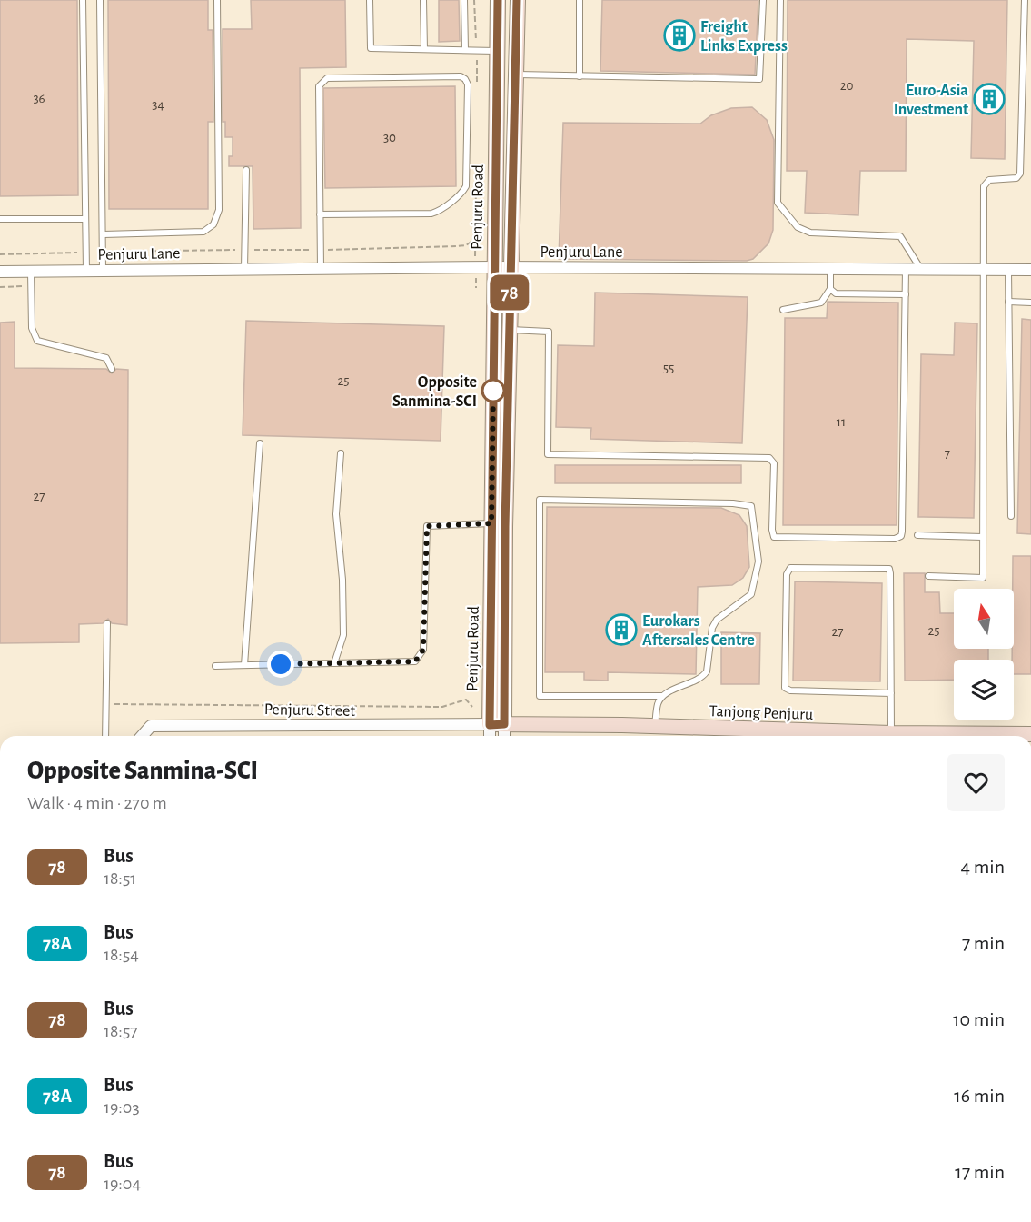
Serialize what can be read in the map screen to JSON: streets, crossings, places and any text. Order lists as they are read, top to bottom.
{
  "streets": {
    "main road": ["Penjuru Road", "Tanjong Penjuru"],
    "street": ["Penjuru Lane", "Penjuru Street"]
  },
  "crossings": [
    ["Penjuru Road", "Penjuru Lane"],
    ["Penjuru Road", "Penjuru Street"],
    ["Penjuru Road", "Tanjong Penjuru"],
    ["Penjuru Street", "Tanjong Penjuru"]
  ],
  "places": {
    "building": ["Freight Links Express", "Euro-Asia Investment", "Eurokars Aftersales Centre"],
    "other": ["Opposite Sanmina-SCI"]
  },
  "lines": ["bus line 78"],
  "house_numbers": [
    "20",
    "36",
    "34",
    "30",
    "55",
    "25",
    "11",
    "7",
    "27",
    "25",
    "27"
  ],
  "north": "top",
  "page": {
    "on_map": "78",
    "heading": ["Opposite Sanmina-SCI", "Walk · 4 min · 270 m"],
    "list": [
      {
        "mark": "78",
        "name": "Bus",
        "note": "18:51",
        "value": "4 min"
      },
      {
        "mark": "78A",
        "name": "Bus",
        "note": "18:54",
        "value": "7 min"
      },
      {
        "mark": "78",
        "name": "Bus",
        "note": "18:57",
        "value": "10 min"
      },
      {
        "mark": "78A",
        "name": "Bus",
        "note": "19:03",
        "value": "16 min"
      },
      {
        "mark": "78",
        "name": "Bus",
        "note": "19:04",
        "value": "17 min"
      }
    ]
  }
}
